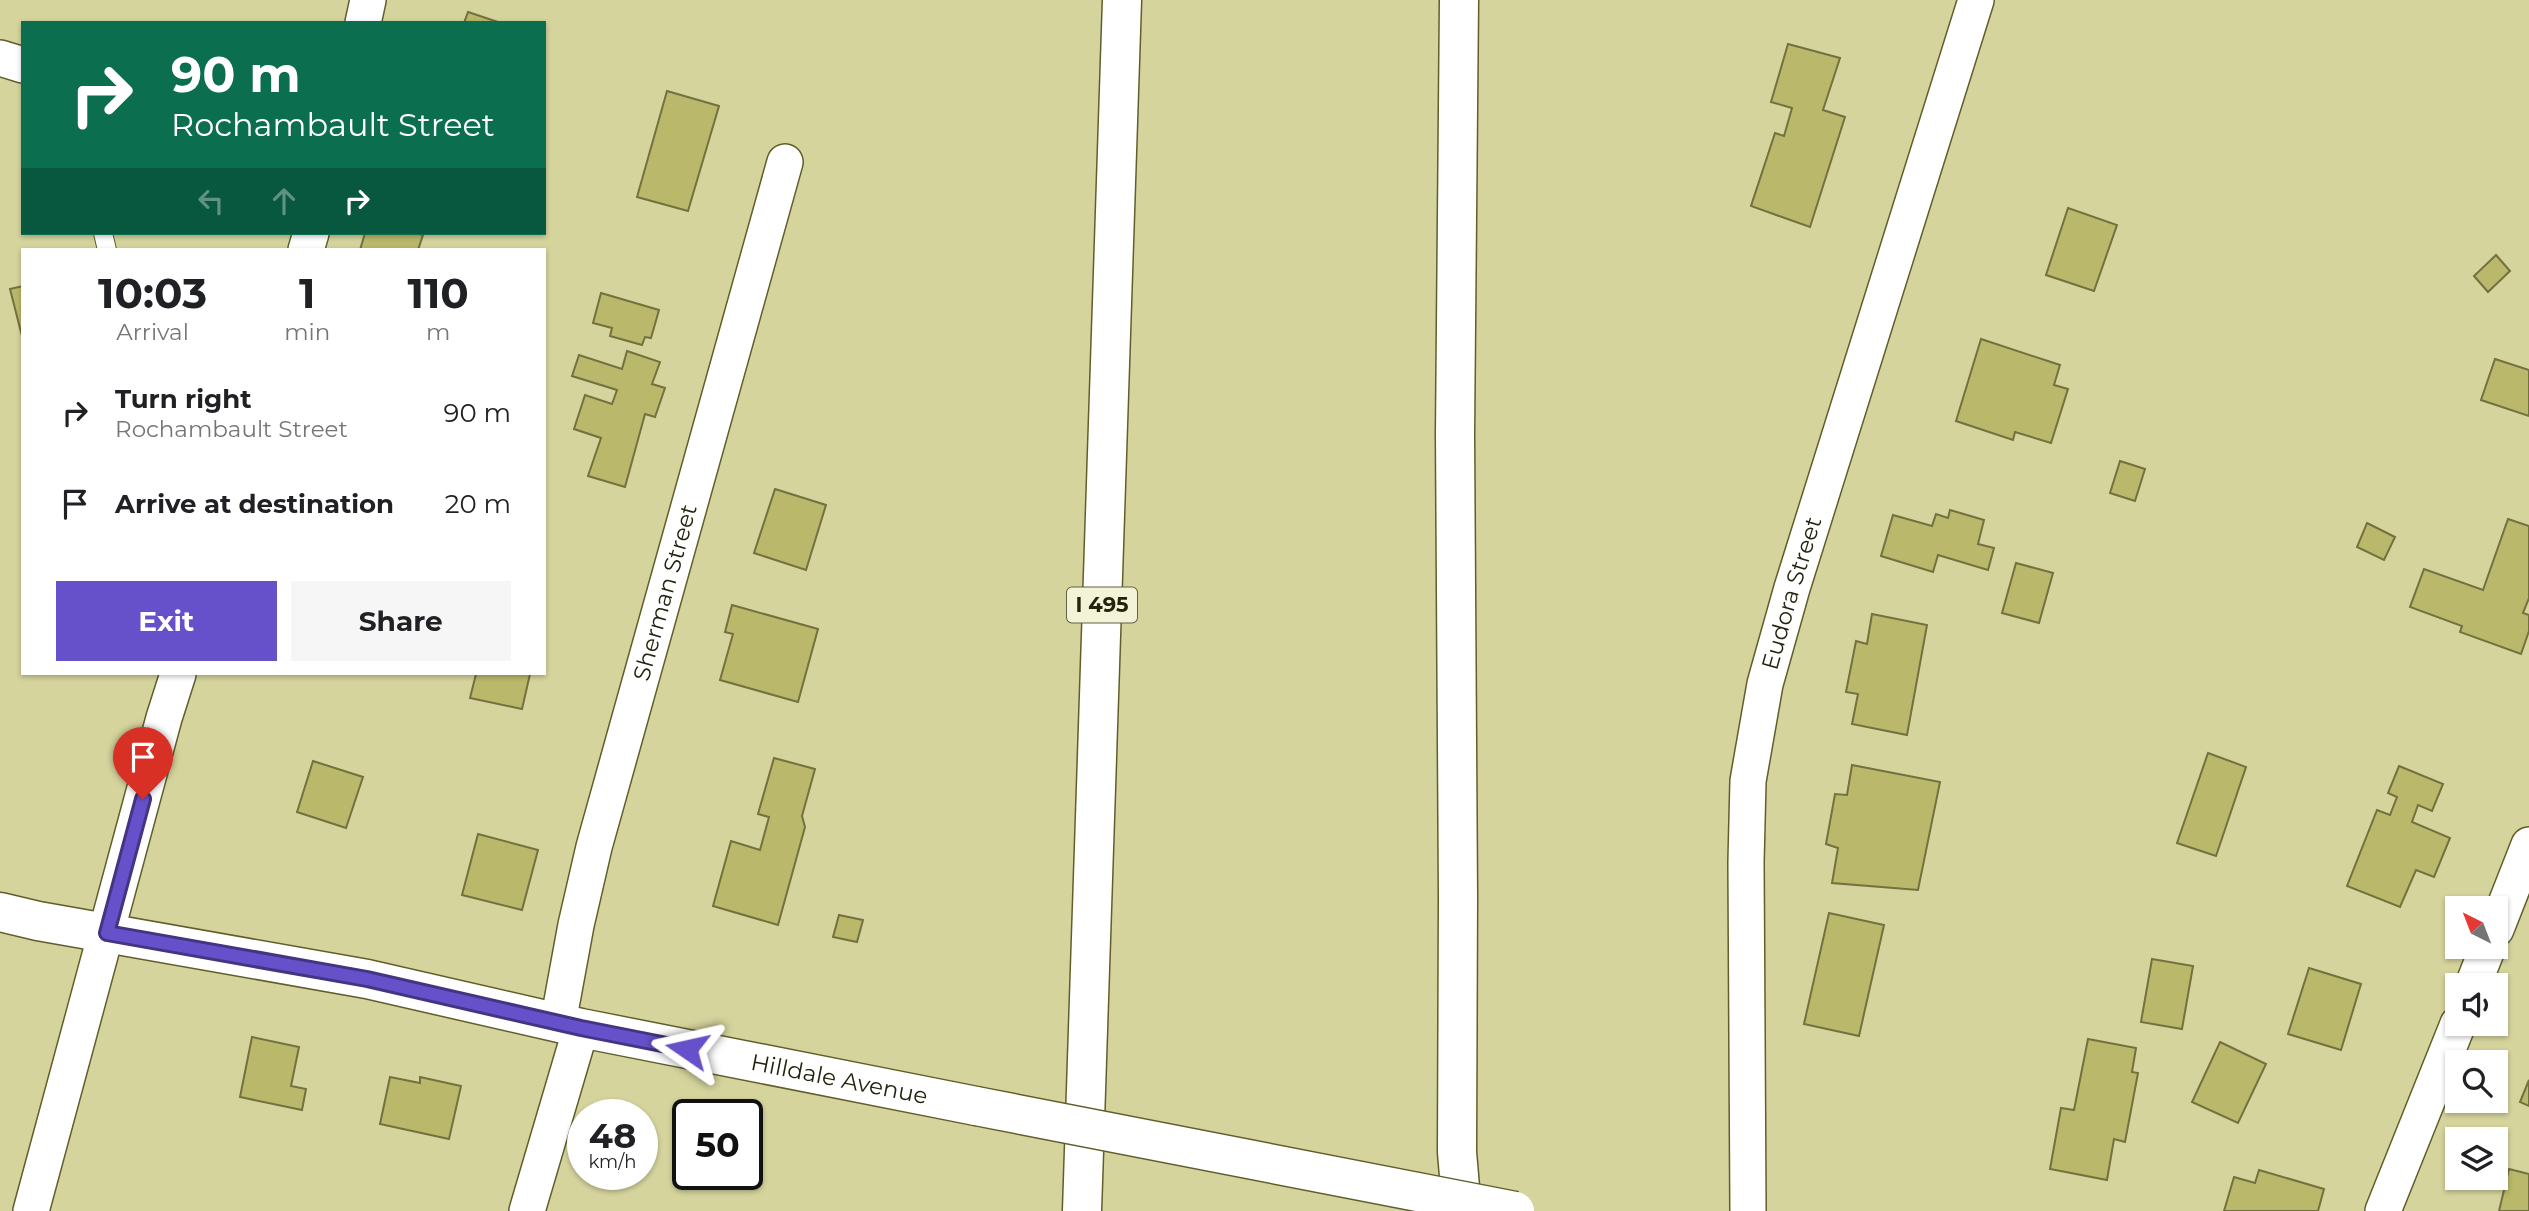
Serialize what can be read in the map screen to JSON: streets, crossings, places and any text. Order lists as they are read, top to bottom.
{
  "streets": {
    "main road": ["I 495", "Hilldale Avenue"],
    "street": ["Sherman Street", "Eudora Street"]
  },
  "crossings": [
    ["Sherman Street", "Hilldale Avenue"]
  ],
  "north": "top left",
  "page": {
    "turn": ["90 m", "Rochambault Street"],
    "eta": [
      "10:03",
      "Arrival",
      "1",
      "min",
      "110",
      "m"
    ],
    "list": [
      {
        "name": "Turn right",
        "note": "Rochambault Street",
        "value": "90 m"
      },
      {
        "name": "Arrive at destination",
        "value": "20 m"
      }
    ],
    "buttons": ["Exit", "Share"],
    "speed": "48 km/h",
    "limit": "50"
  }
}
